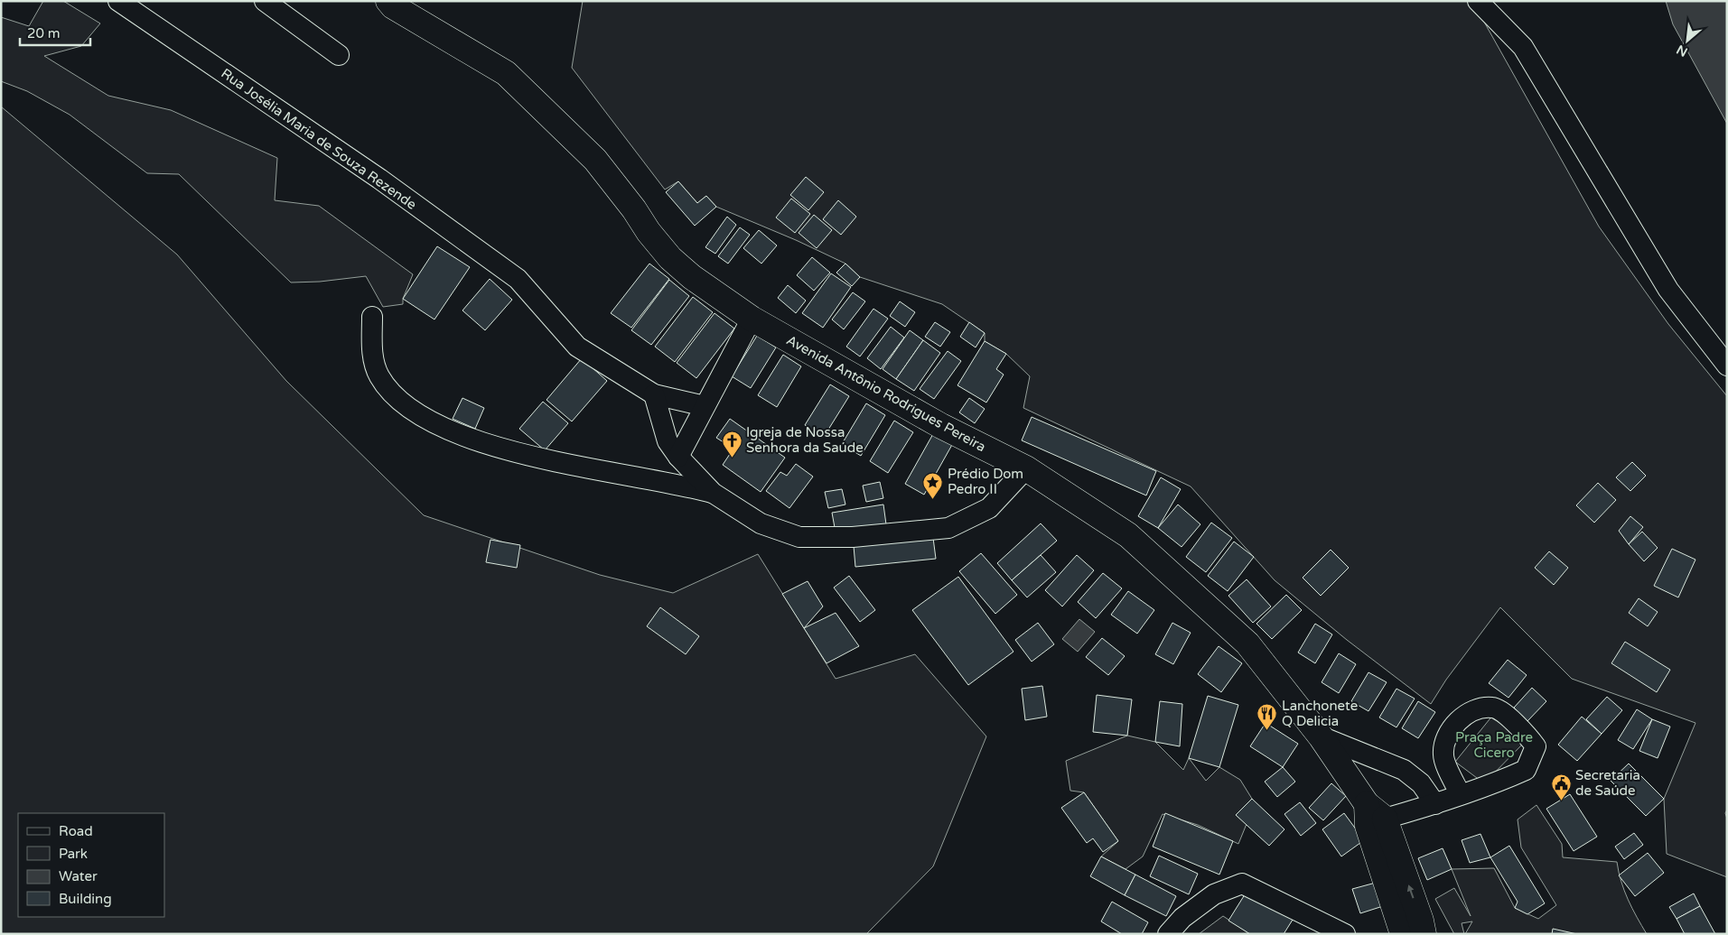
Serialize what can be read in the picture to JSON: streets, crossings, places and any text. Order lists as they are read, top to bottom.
{
  "streets": {
    "street": ["Rua Josélia Maria de Souza Rezende", "Avenida Antônio Rodrigues Pereira"]
  },
  "parks": ["Praça Padre Cicero"],
  "places": {
    "church": ["Igreja de Nossa Senhora da Saúde"],
    "place": ["Prédio Dom Pedro II"],
    "restaurant": ["Lanchonete Q Delicia"],
    "public building": ["Secretaria de Saúde"]
  },
  "legend": [
    "Road",
    "Park",
    "Water",
    "Building"
  ],
  "scale_bar": "20 m",
  "north": "bottom left"
}
